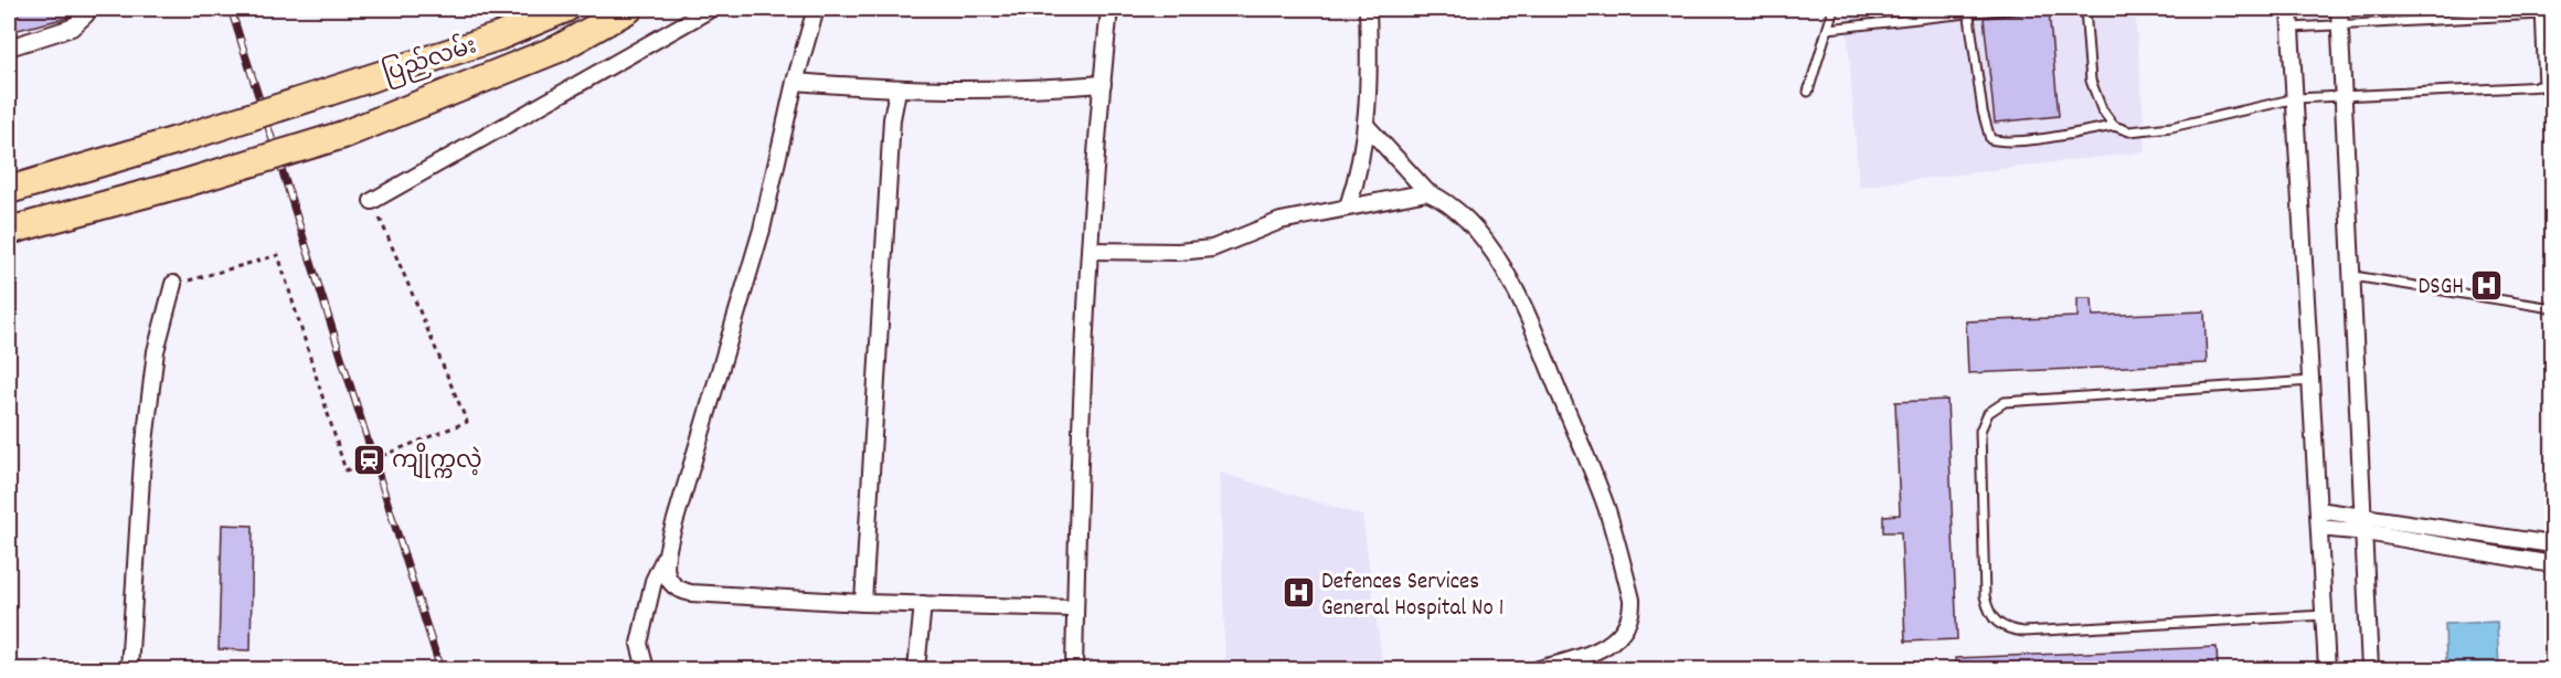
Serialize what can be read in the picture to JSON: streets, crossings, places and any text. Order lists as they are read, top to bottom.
{
  "streets": {
    "highway": ["ပြည်လမ်း"]
  },
  "places": {
    "hospital": ["DSGH", "Defences Services General Hospital No 1"],
    "station": ["ကျိုက္ကလဲ့"]
  }
}
